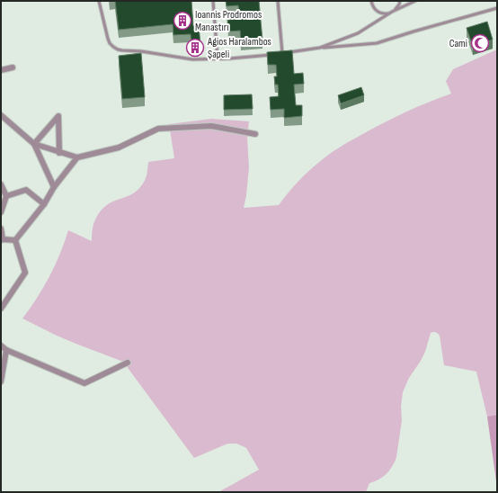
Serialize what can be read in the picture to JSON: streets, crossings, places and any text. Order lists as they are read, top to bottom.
{
  "places": {
    "building": ["Ioannis Prodromos Manastırı", "Agios Haralambos Şapeli"],
    "mosque": ["Cami"]
  }
}
